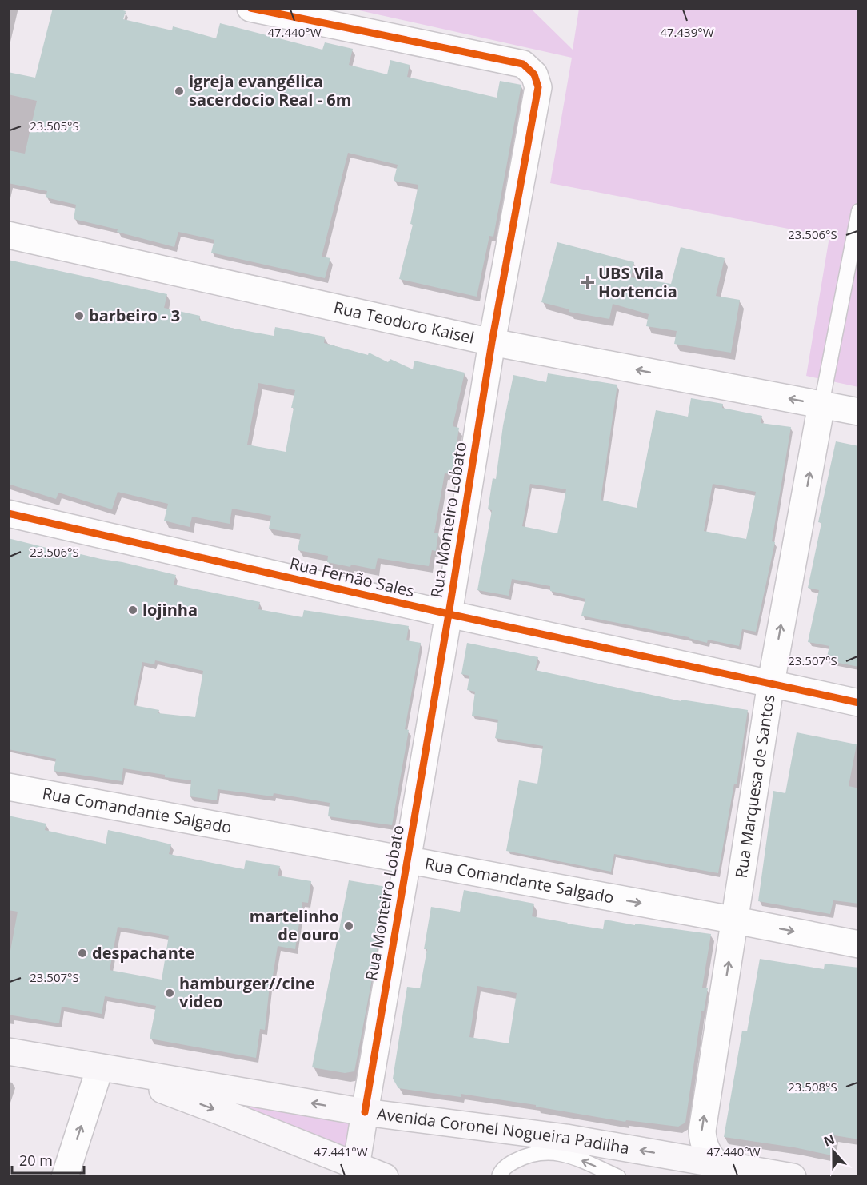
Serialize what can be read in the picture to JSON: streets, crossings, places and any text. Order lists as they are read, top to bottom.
{
  "streets": {
    "main road": ["Avenida Coronel Nogueira Padilha"],
    "street": [
      "Rua Teodoro Kaisel",
      "Rua Monteiro Lobato",
      "Rua Fernão Sales",
      "Rua Marquesa de Santos",
      "Rua Comandante Salgado"
    ]
  },
  "crossings": [
    ["Rua Teodoro Kaisel", "Rua Monteiro Lobato"],
    ["Rua Teodoro Kaisel", "Rua Marquesa de Santos"],
    ["Rua Monteiro Lobato", "Rua Fernão Sales"],
    ["Rua Monteiro Lobato", "Rua Comandante Salgado"],
    ["Rua Monteiro Lobato", "Avenida Coronel Nogueira Padilha"],
    ["Rua Fernão Sales", "Rua Marquesa de Santos"],
    ["Rua Marquesa de Santos", "Rua Comandante Salgado"],
    ["Rua Marquesa de Santos", "Avenida Coronel Nogueira Padilha"]
  ],
  "one_way": ["Rua Teodoro Kaisel", "Rua Marquesa de Santos", "Rua Comandante Salgado"],
  "places": {
    "other": [
      "igreja evangélica sacerdocio Real - 6m",
      "barbeiro - 3",
      "lojinha",
      "martelinho de ouro",
      "despachante",
      "hamburger//cine video"
    ],
    "health": ["UBS Vila Hortencia"]
  },
  "scale_bar": "20 m",
  "north": "top",
  "coordinates": [
    "47.440°W",
    "47.439°W",
    "23.505°S",
    "23.506°S",
    "23.507°S",
    "23.508°S",
    "47.441°W"
  ]
}
